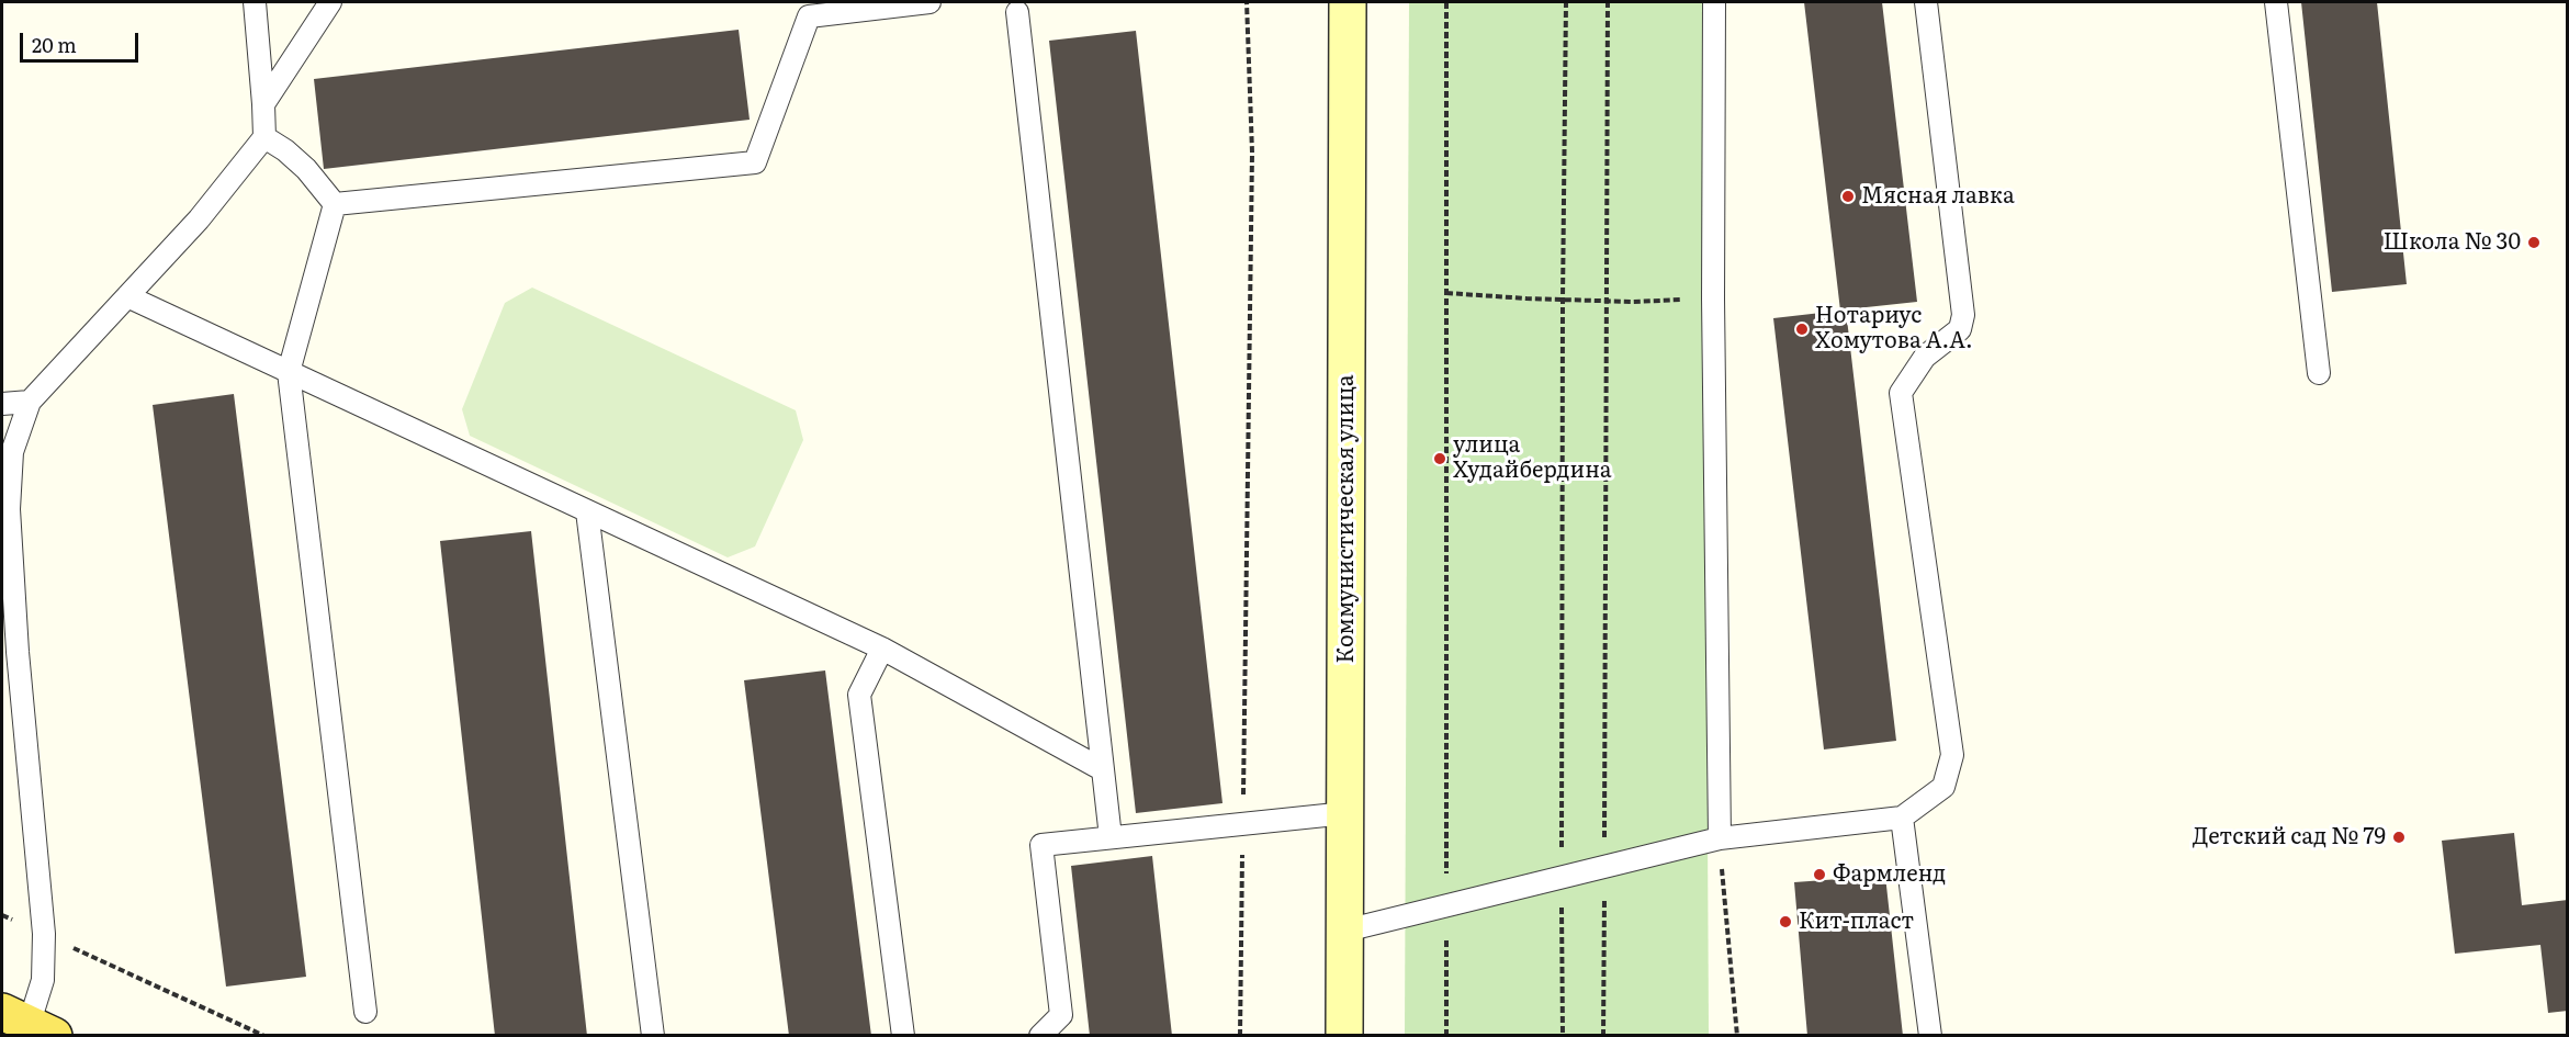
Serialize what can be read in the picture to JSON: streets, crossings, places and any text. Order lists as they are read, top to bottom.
{
  "streets": {
    "main road": ["Коммунистическая улица"]
  },
  "places": [
    "Мясная лавка",
    "Школа № 30",
    "Нотариус Хомутова А.А.",
    "улица Худайбердина",
    "Детский сад № 79",
    "Фармленд",
    "Кит-пласт"
  ],
  "scale_bar": "20 m"
}
